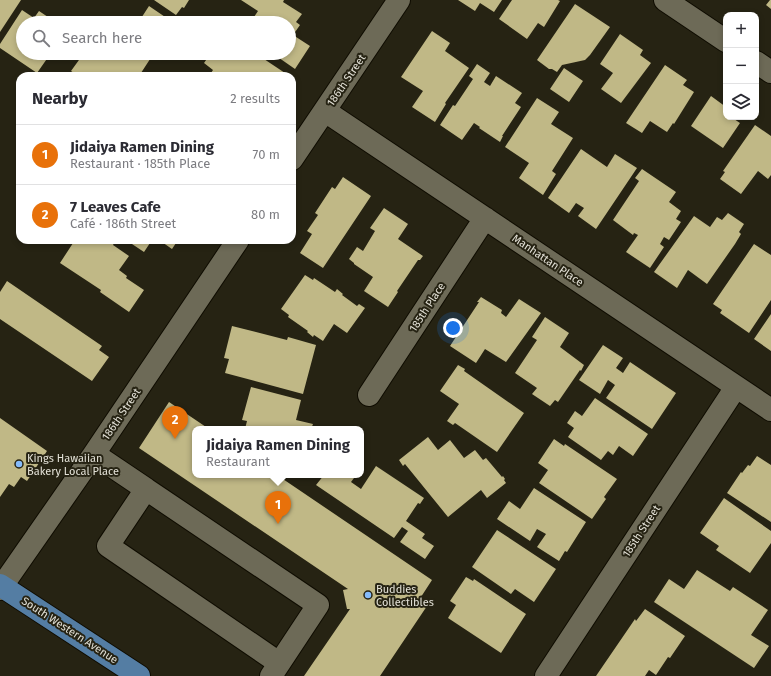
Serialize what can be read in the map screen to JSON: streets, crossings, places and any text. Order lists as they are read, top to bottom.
{
  "streets": {
    "main road": ["South Western Avenue"],
    "street": [
      "186th Street",
      "Manhattan Place",
      "185th Place",
      "185th Street"
    ]
  },
  "crossings": [
    ["186th Street", "Manhattan Place"],
    ["186th Street", "South Western Avenue"],
    ["Manhattan Place", "185th Place"],
    ["Manhattan Place", "185th Street"]
  ],
  "places": ["Kings Hawaiian Bakery Local Place", "Buddies Collectibles"],
  "page": {
    "map_buttons": ["+", "−"],
    "search": "Search here",
    "heading": ["Nearby", "2 results"],
    "list": [
      {
        "mark": "1",
        "name": "Jidaiya Ramen Dining",
        "note": "Restaurant · 185th Place",
        "value": "70 m"
      },
      {
        "mark": "2",
        "name": "7 Leaves Cafe",
        "note": "Café · 186th Street",
        "value": "80 m"
      }
    ],
    "pins": ["2", "1"],
    "popup": ["Jidaiya Ramen Dining", "Restaurant"]
  }
}
